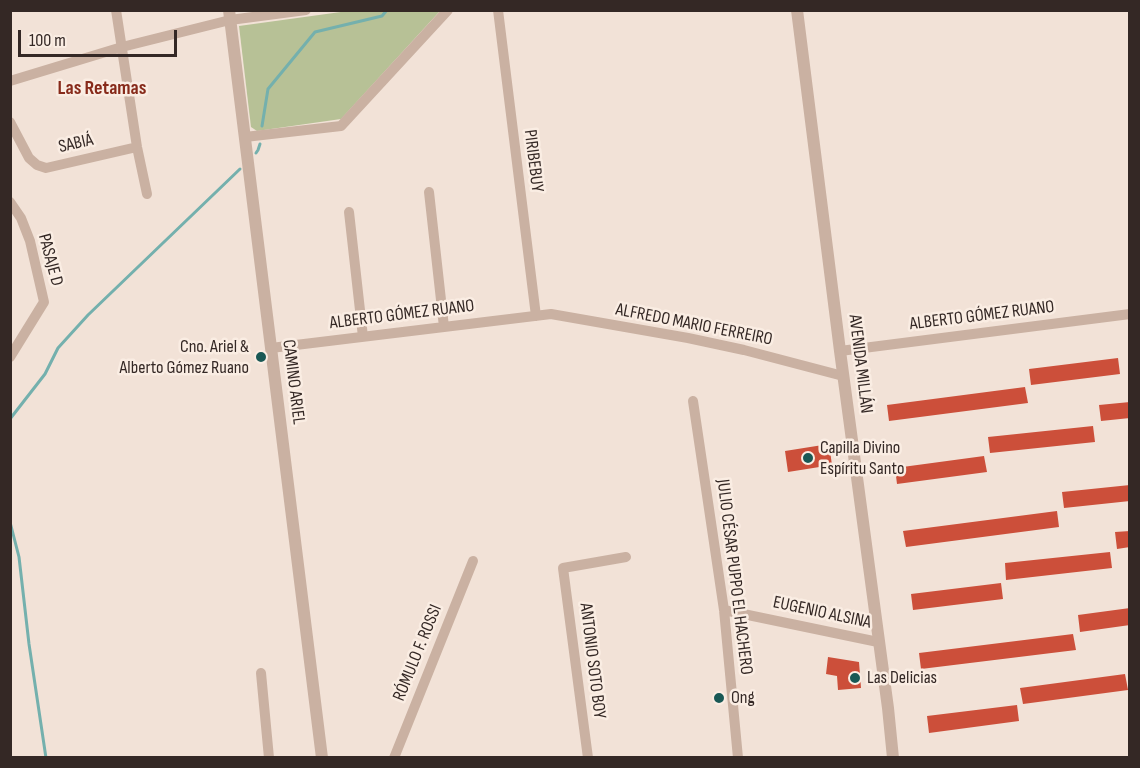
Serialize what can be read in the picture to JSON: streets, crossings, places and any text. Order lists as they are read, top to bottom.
{
  "streets": {
    "street": [
      "SABIÁ",
      "PIRIBEBUY",
      "PASAJE D",
      "ALBERTO GÓMEZ RUANO",
      "ALFREDO MARIO FERREIRO",
      "AVENIDA MILLÁN",
      "CAMINO ARIEL",
      "JULIO CÉSAR PUPPO EL HACHERO",
      "EUGENIO ALSINA",
      "RÓMULO F. ROSSI",
      "ANTONIO SOTO BOY"
    ]
  },
  "crossings": [
    ["PIRIBEBUY", "ALBERTO GÓMEZ RUANO"],
    ["PIRIBEBUY", "ALFREDO MARIO FERREIRO"],
    ["ALBERTO GÓMEZ RUANO", "ALFREDO MARIO FERREIRO"],
    ["ALBERTO GÓMEZ RUANO", "AVENIDA MILLÁN"],
    ["ALBERTO GÓMEZ RUANO", "CAMINO ARIEL"],
    ["ALFREDO MARIO FERREIRO", "AVENIDA MILLÁN"],
    ["AVENIDA MILLÁN", "EUGENIO ALSINA"],
    ["JULIO CÉSAR PUPPO EL HACHERO", "EUGENIO ALSINA"]
  ],
  "districts": ["Las Retamas"],
  "places": [
    "Cno. Ariel & Alberto Gómez Ruano",
    "Capilla Divino Espíritu Santo",
    "Las Delicias",
    "Ong"
  ],
  "scale_bar": "100 m"
}
